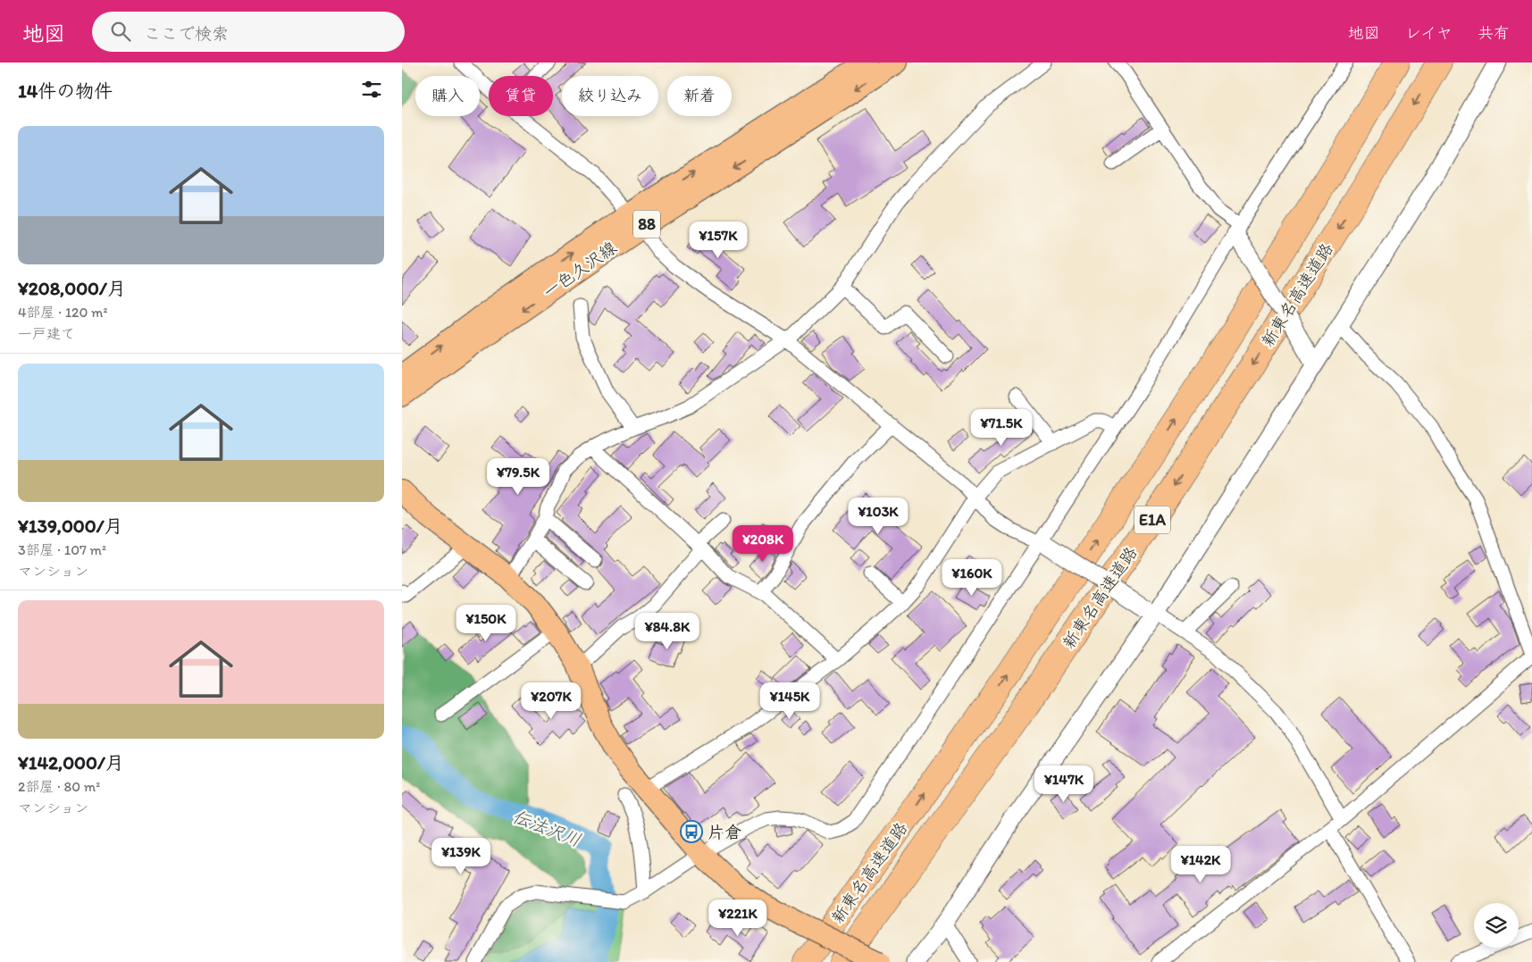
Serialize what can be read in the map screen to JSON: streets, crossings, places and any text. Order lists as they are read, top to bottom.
{
  "streets": {
    "highway": ["新東名高速道路", "E1A"],
    "main road": ["88", "一色久沢線"]
  },
  "water": ["伝法沢川"],
  "places": {
    "bus stop": ["片倉"]
  },
  "page": {
    "header": "地図",
    "search": "ここで検索",
    "nav": ["地図", "レイヤ", "共有"],
    "heading": "14件の物件",
    "chip": [
      "購入",
      "賃貸",
      "絞り込み",
      "新着"
    ],
    "list": [
      {
        "name": "¥208,000/月",
        "note": "4部屋 · 120 m² · 一戸建て"
      },
      {
        "name": "¥139,000/月",
        "note": "3部屋 · 107 m² · マンション"
      },
      {
        "name": "¥142,000/月",
        "note": "2部屋 · 80 m² · マンション"
      }
    ],
    "price": [
      "¥157K",
      "¥71.5K",
      "¥79.5K",
      "¥103K",
      "¥208K",
      "¥160K",
      "¥150K",
      "¥84.8K",
      "¥207K",
      "¥145K",
      "¥147K",
      "¥139K",
      "¥142K",
      "¥221K"
    ]
  }
}
